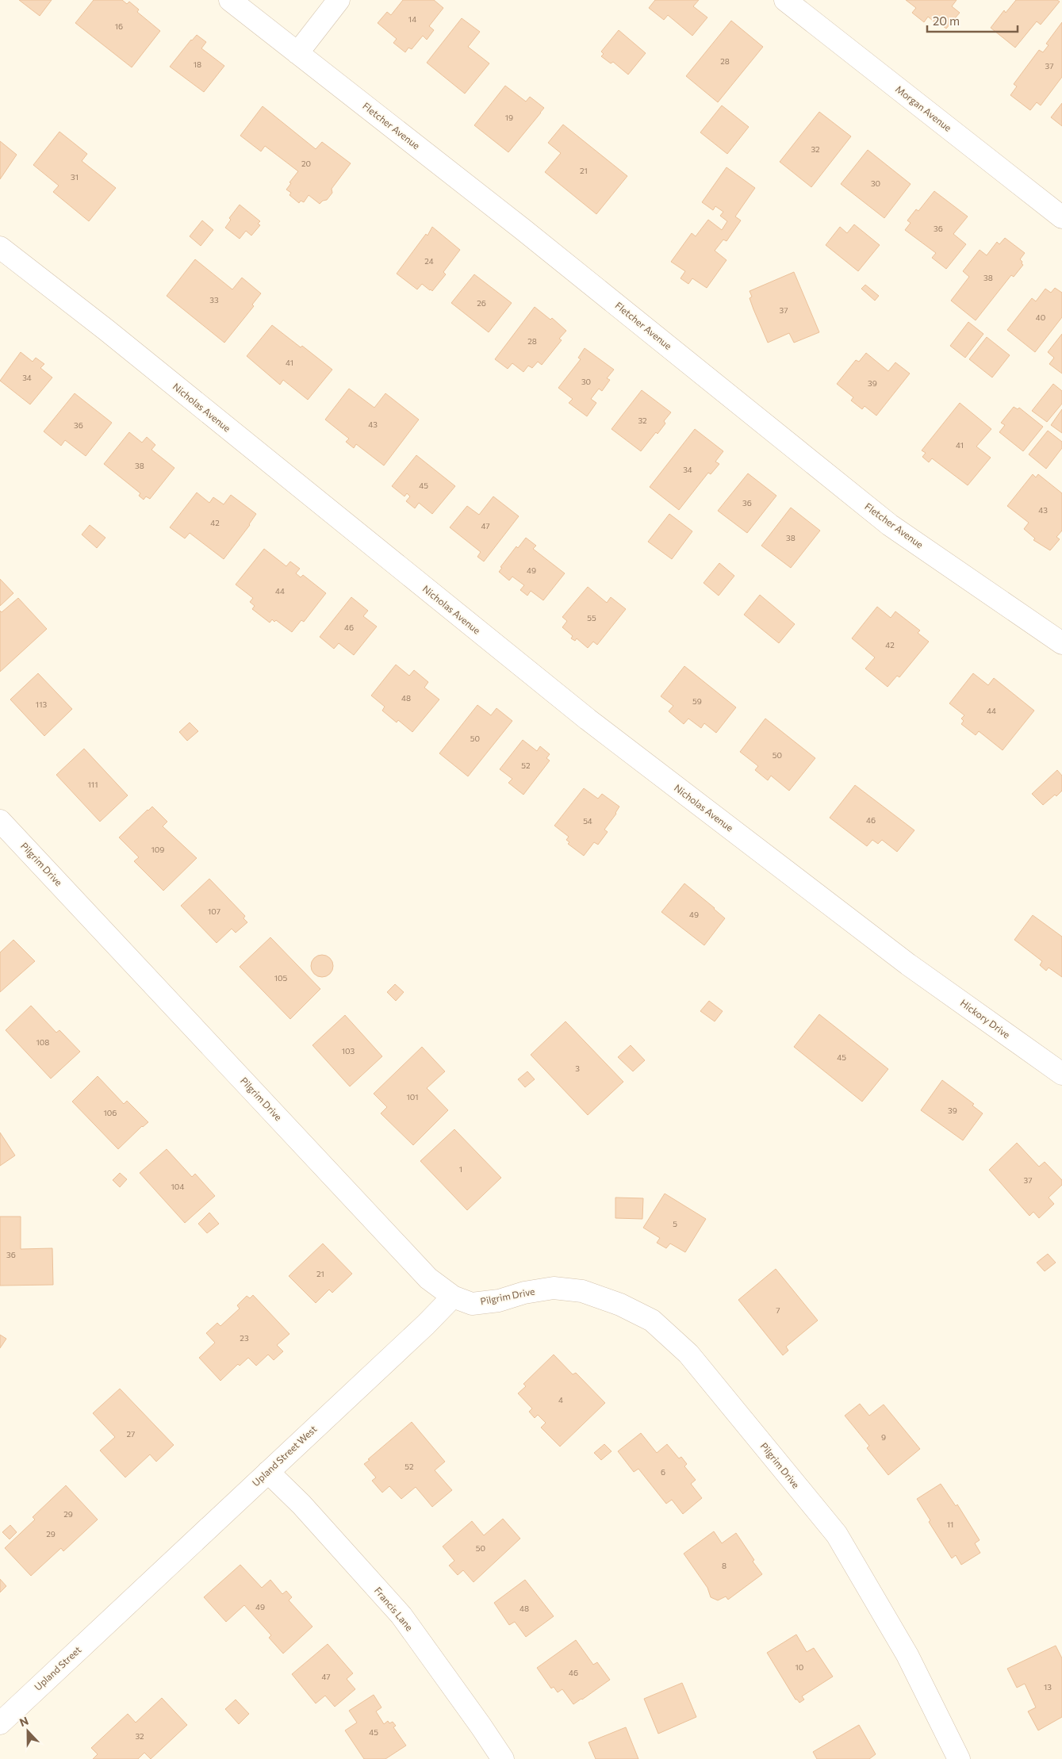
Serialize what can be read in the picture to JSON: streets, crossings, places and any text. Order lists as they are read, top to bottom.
{
  "streets": {
    "street": [
      "Morgan Avenue",
      "Fletcher Avenue",
      "Nicholas Avenue",
      "Pilgrim Drive",
      "Hickory Drive",
      "Upland Street West",
      "Francis Lane",
      "Upland Street"
    ]
  },
  "crossings": [
    ["Nicholas Avenue", "Hickory Drive"],
    ["Pilgrim Drive", "Upland Street West"],
    ["Upland Street West", "Francis Lane"],
    ["Upland Street West", "Upland Street"]
  ],
  "house_numbers": [
    "14",
    "16",
    "28",
    "18",
    "37",
    "19",
    "32",
    "20",
    "21",
    "31",
    "30",
    "36",
    "24",
    "38",
    "33",
    "26",
    "37",
    "40",
    "28",
    "41",
    "34",
    "30",
    "39",
    "32",
    "43",
    "36",
    "41",
    "38",
    "34",
    "45",
    "36",
    "43",
    "42",
    "47",
    "38",
    "49",
    "44",
    "55",
    "46",
    "42",
    "48",
    "59",
    "113",
    "44",
    "50",
    "50",
    "52",
    "111",
    "46",
    "54",
    "109",
    "107",
    "49",
    "105",
    "108",
    "103",
    "45",
    "3",
    "101",
    "39",
    "106",
    "1",
    "37",
    "104",
    "5",
    "36",
    "21",
    "7",
    "23",
    "4",
    "27",
    "9",
    "52",
    "6",
    "29",
    "11",
    "29",
    "50",
    "8",
    "49",
    "48",
    "10",
    "46",
    "47",
    "13",
    "45",
    "32"
  ],
  "scale_bar": "20 m",
  "north": "top"
}
